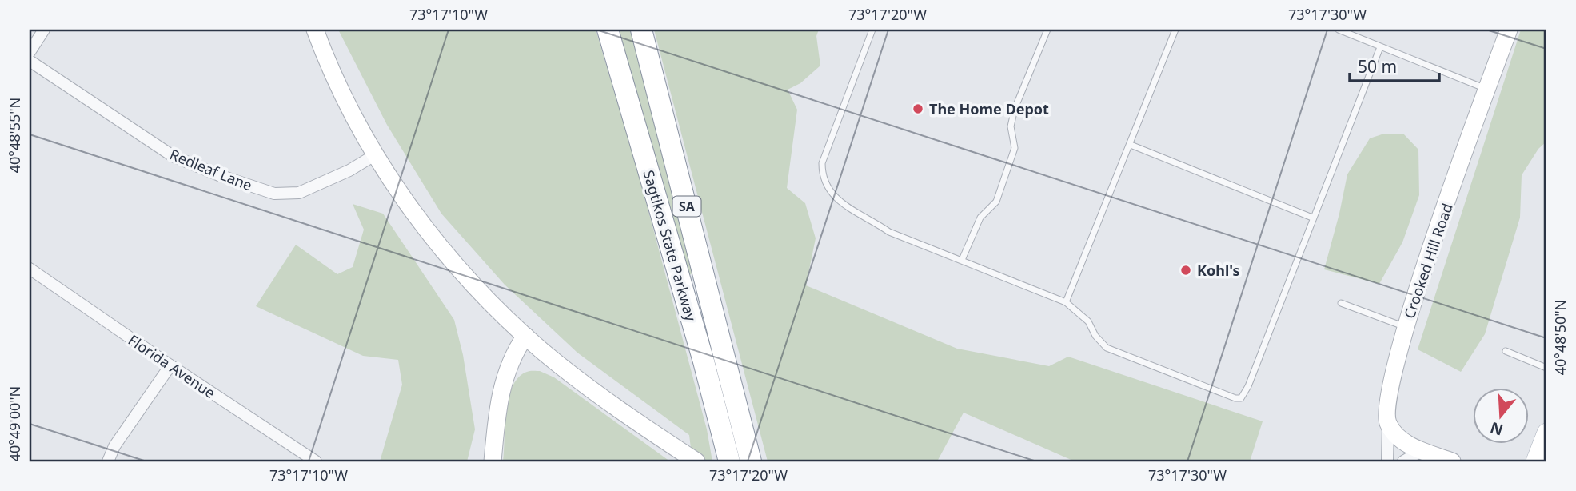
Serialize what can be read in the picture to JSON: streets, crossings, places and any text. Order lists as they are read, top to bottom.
{
  "streets": {
    "highway": ["SA", "Sagtikos State Parkway"],
    "main road": ["Crooked Hill Road"],
    "street": ["Redleaf Lane", "Florida Avenue"]
  },
  "places": ["The Home Depot", "Kohl's"],
  "scale_bar": "50 m",
  "north": "bottom",
  "coordinates": [
    "73°17'10\"W",
    "73°17'20\"W",
    "73°17'30\"W",
    "40°48'55\"N",
    "40°48'50\"N",
    "40°49'00\"N"
  ]
}
